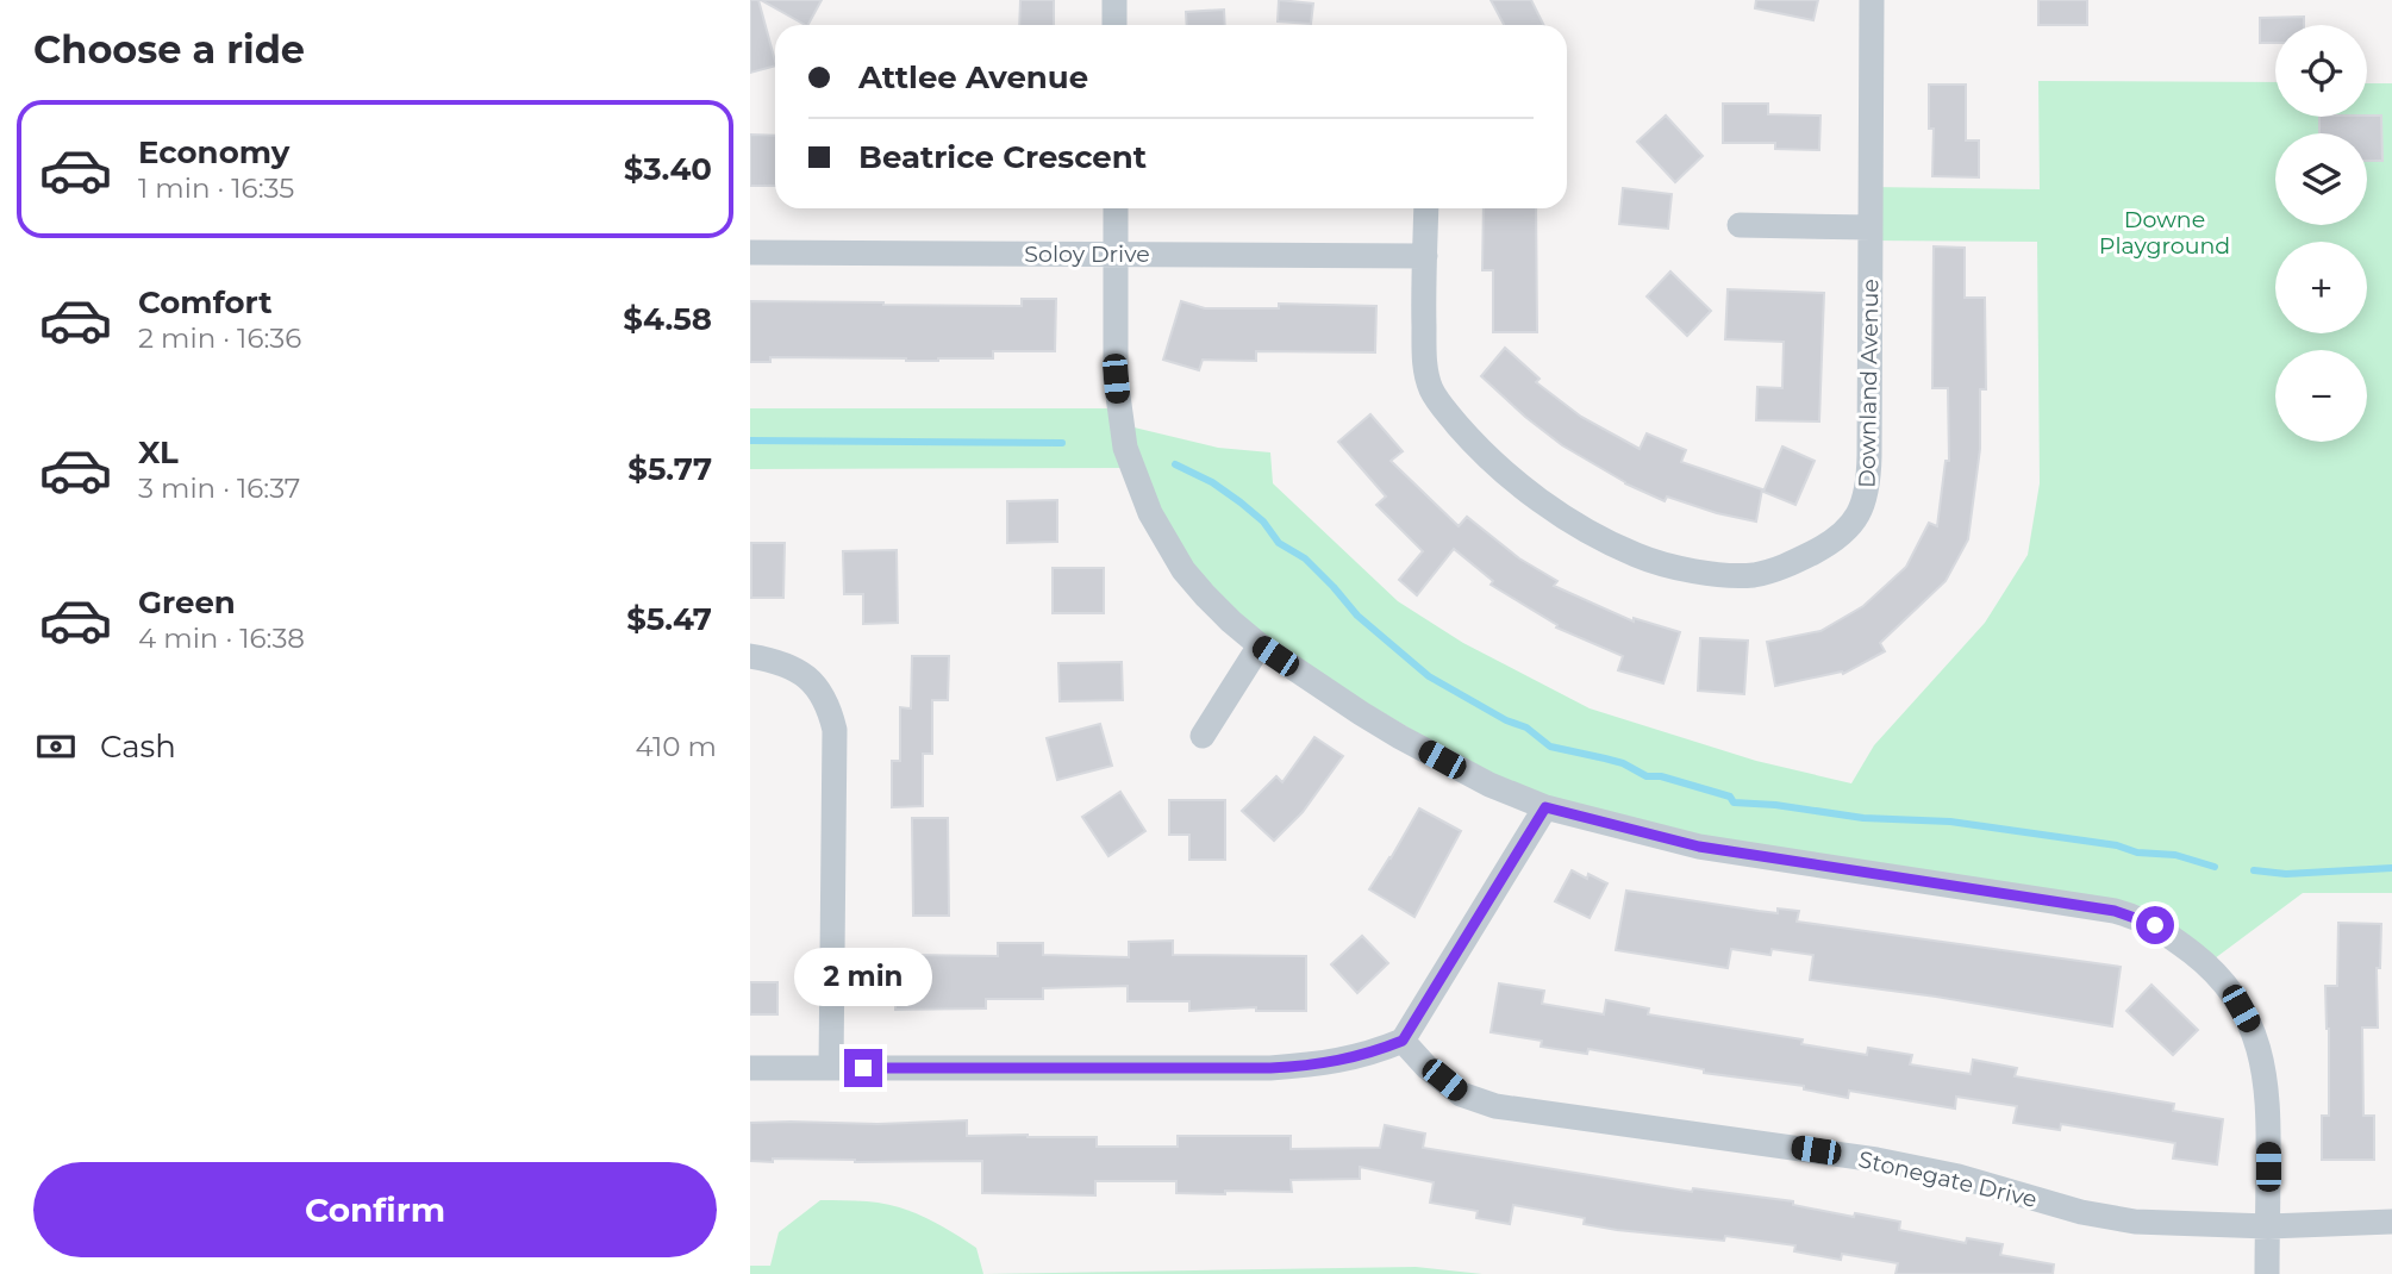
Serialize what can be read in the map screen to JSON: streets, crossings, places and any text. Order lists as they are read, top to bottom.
{
  "streets": {
    "street": ["Soloy Drive", "Downland Avenue", "Stonegate Drive"]
  },
  "crossings": [
    ["Soloy Drive", "Downland Avenue"]
  ],
  "parks": ["Downe Playground"],
  "page": {
    "heading": "Choose a ride",
    "map_buttons": ["+", "−"],
    "banner": ["Attlee Avenue", "Beatrice Crescent"],
    "list": [
      {
        "name": "Economy",
        "note": "1 min · 16:35",
        "value": "$3.40"
      },
      {
        "name": "Comfort",
        "note": "2 min · 16:36",
        "value": "$4.58"
      },
      {
        "name": "XL",
        "note": "3 min · 16:37",
        "value": "$5.77"
      },
      {
        "name": "Green",
        "note": "4 min · 16:38",
        "value": "$5.47"
      }
    ],
    "pay": ["Cash", "410 m"],
    "bubble": "2 min",
    "buttons": "Confirm"
  }
}
